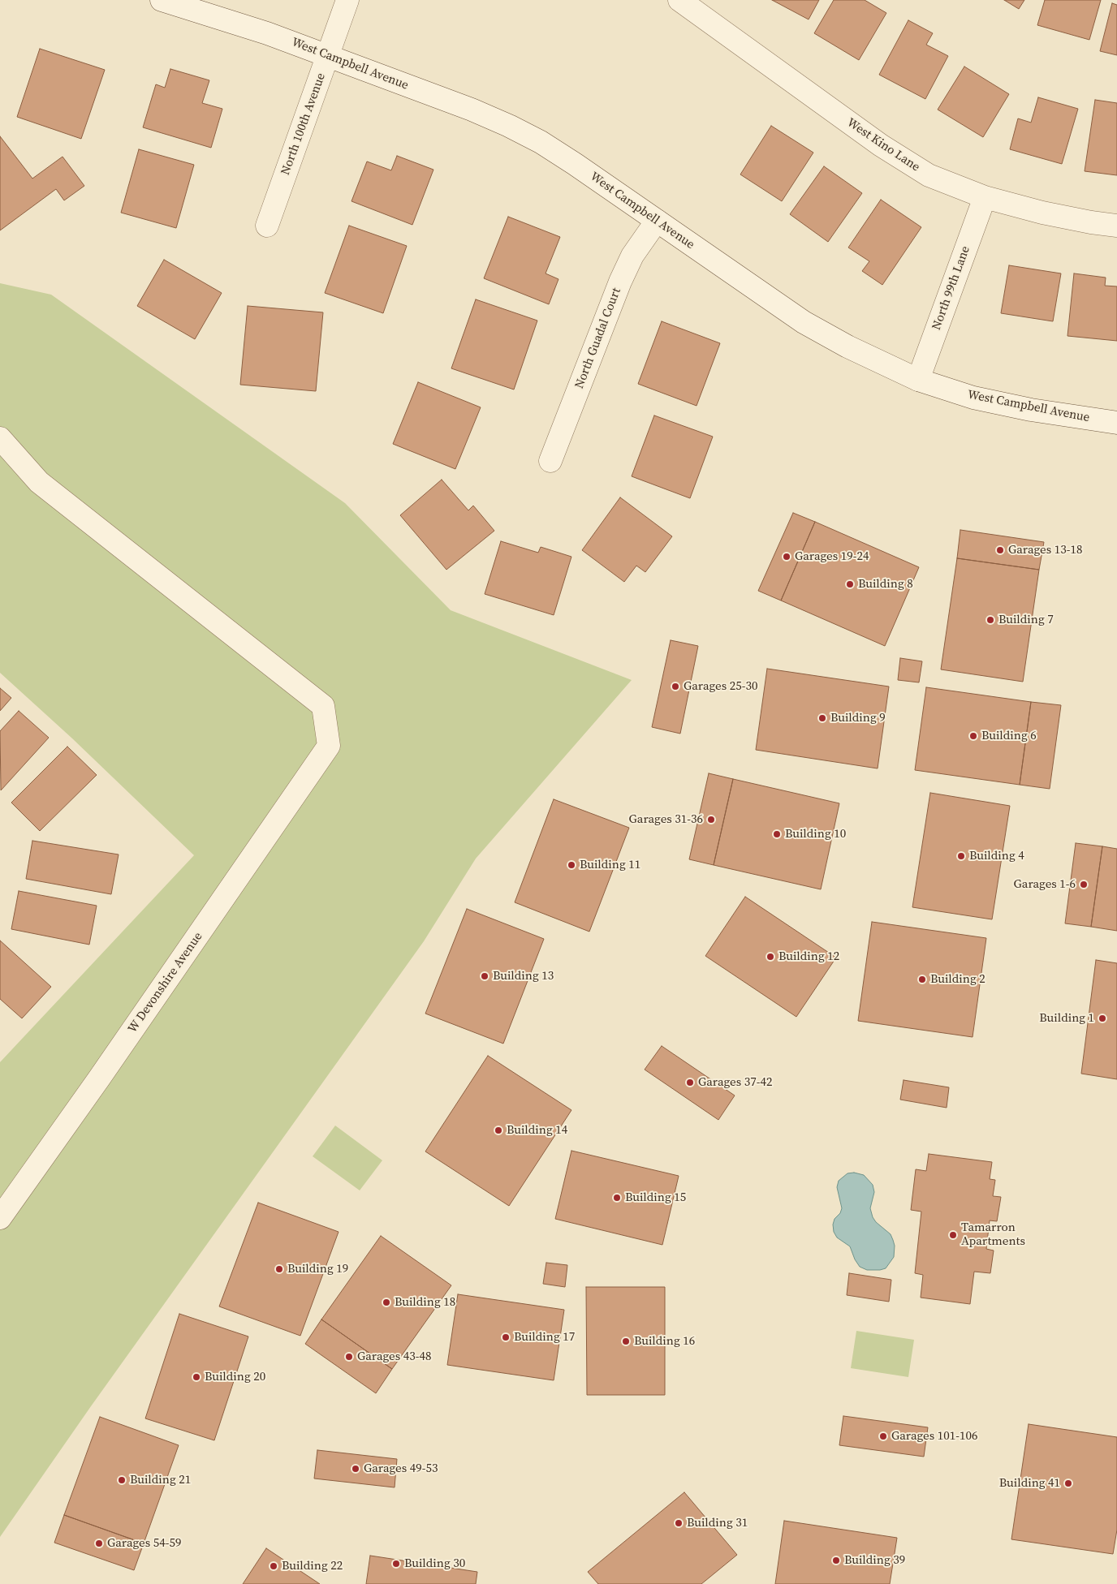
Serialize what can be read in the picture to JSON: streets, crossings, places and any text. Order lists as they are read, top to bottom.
{
  "streets": {
    "street": [
      "West Campbell Avenue",
      "North 100th Avenue",
      "West Kino Lane",
      "North 99th Lane",
      "North Guadal Court",
      "W Devonshire Avenue"
    ]
  },
  "crossings": [
    ["West Campbell Avenue", "North 100th Avenue"],
    ["West Campbell Avenue", "North 99th Lane"],
    ["West Campbell Avenue", "North Guadal Court"],
    ["West Kino Lane", "North 99th Lane"]
  ],
  "places": [
    "Garages 13-18",
    "Garages 19-24",
    "Building 8",
    "Building 7",
    "Garages 25-30",
    "Building 9",
    "Building 6",
    "Garages 31-36",
    "Building 10",
    "Building 4",
    "Building 11",
    "Garages 1-6",
    "Building 12",
    "Building 13",
    "Building 2",
    "Building 1",
    "Garages 37-42",
    "Building 14",
    "Building 15",
    "Tamarron Apartments",
    "Building 19",
    "Building 18",
    "Building 17",
    "Building 16",
    "Garages 43-48",
    "Building 20",
    "Garages 101-106",
    "Garages 49-53",
    "Building 21",
    "Building 41",
    "Building 31",
    "Garages 54-59",
    "Building 39",
    "Building 30",
    "Building 22"
  ]
}
